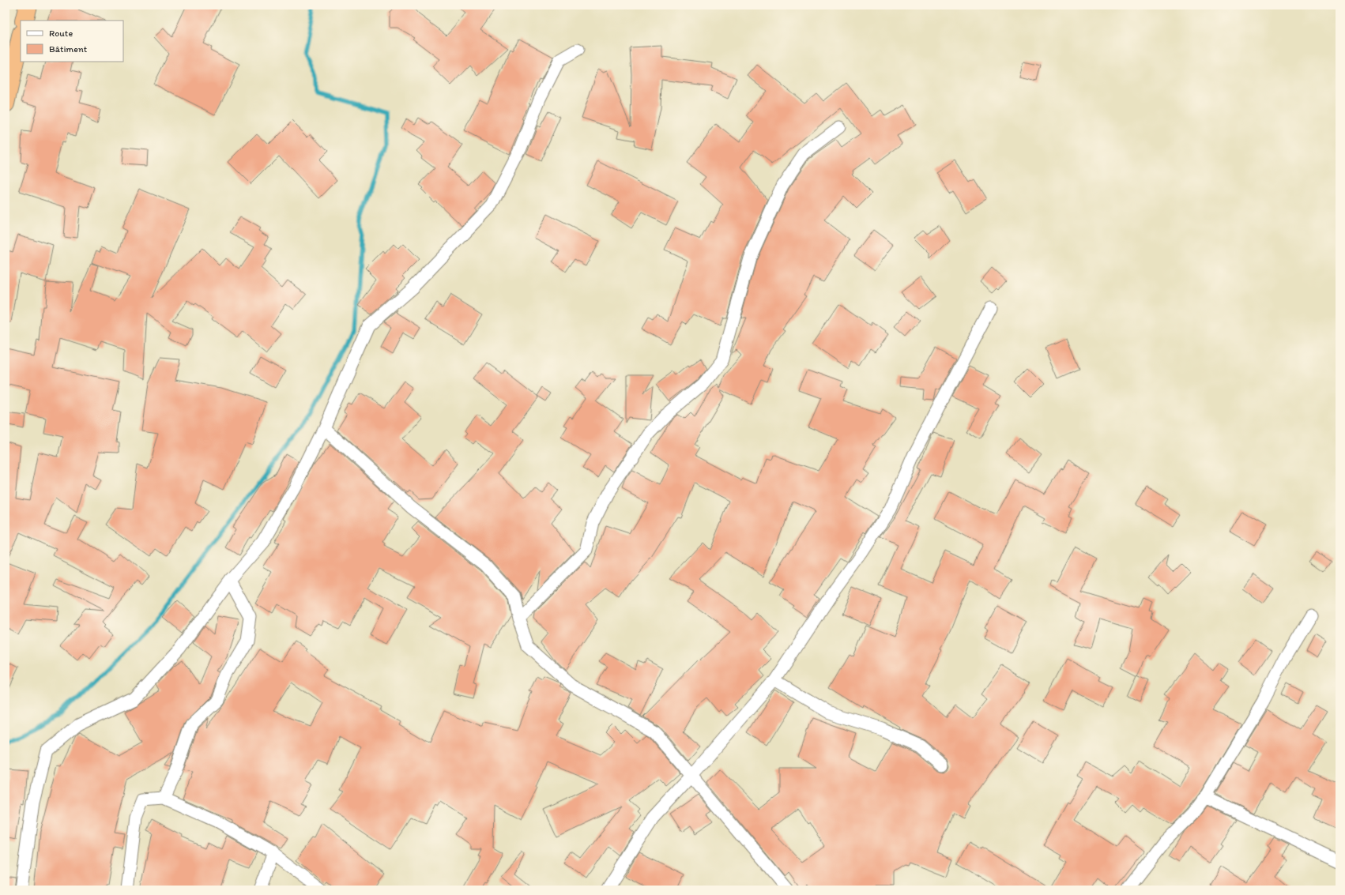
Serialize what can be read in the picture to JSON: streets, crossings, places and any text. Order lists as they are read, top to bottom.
{
  "legend": ["Route", "Bâtiment"]
}
